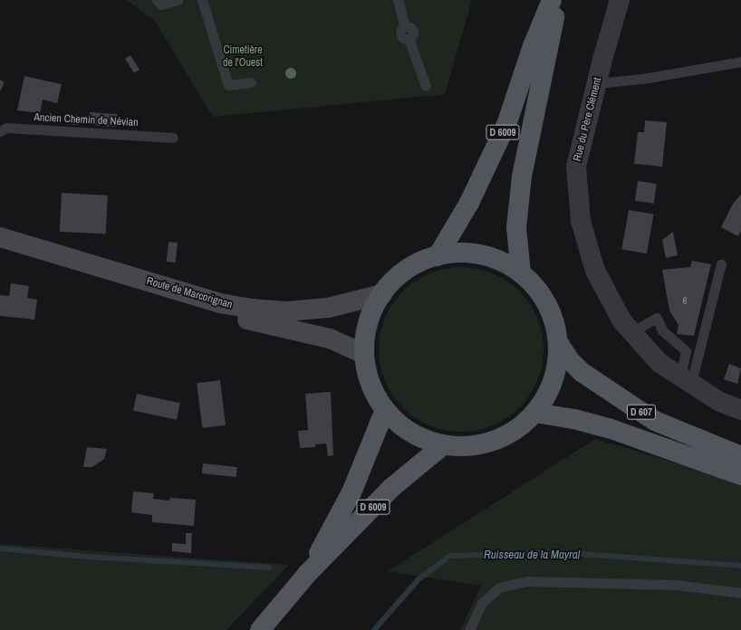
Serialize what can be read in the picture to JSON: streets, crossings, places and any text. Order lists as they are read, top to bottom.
{
  "streets": {
    "main road": ["D 6009", "Route de Marcorignan", "D 607"],
    "street": ["Rue du Père Clément"],
    "lane": ["Ancien Chemin de Névian"]
  },
  "water": ["Ruisseau de la Mayral"],
  "parks": ["Cimetière de l'Ouest"],
  "house_numbers": ["6"]
}
